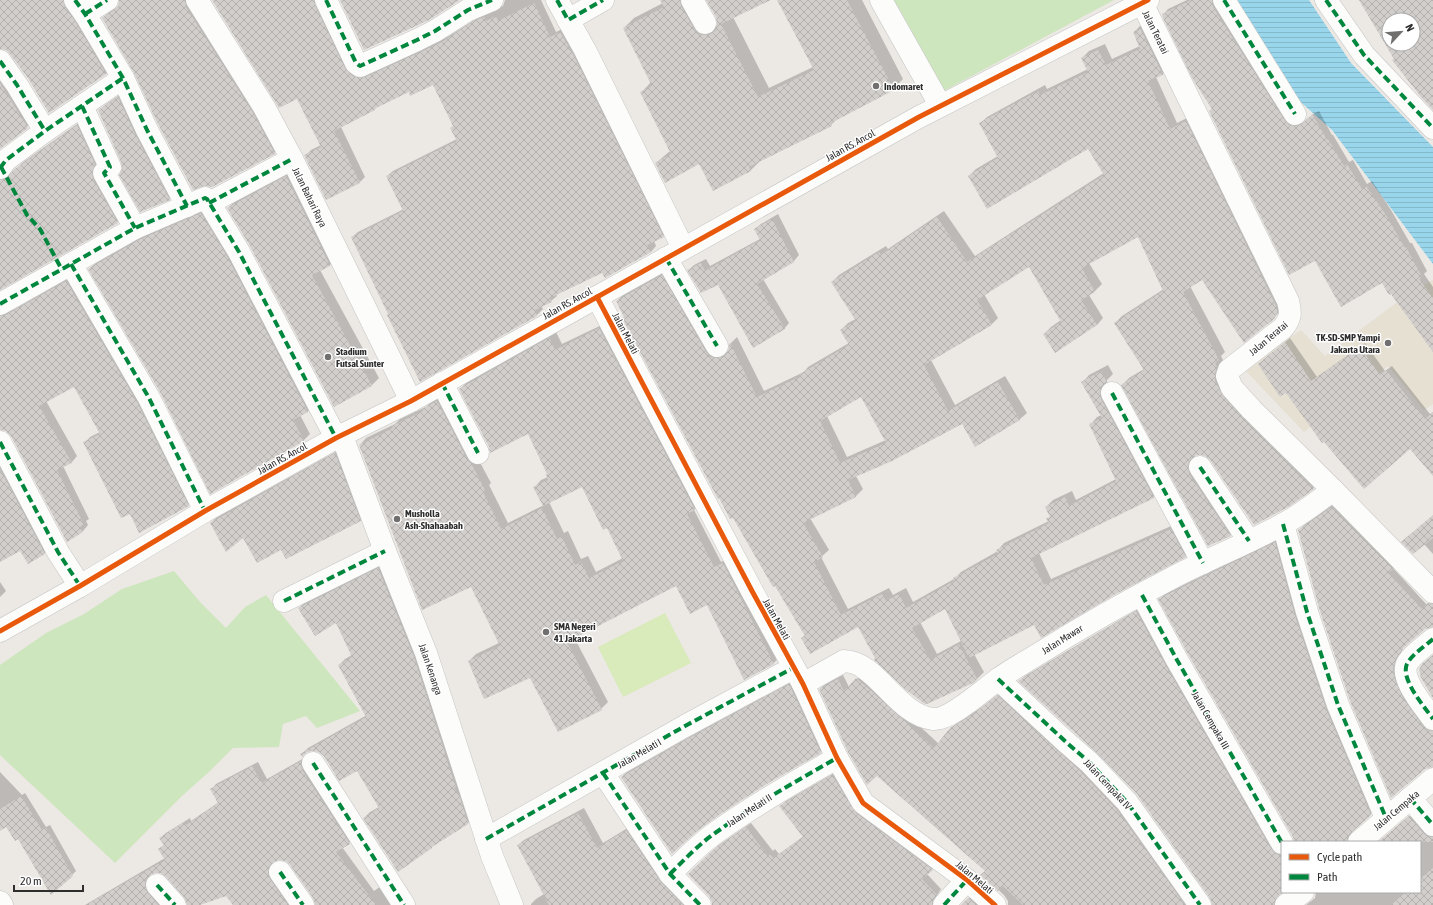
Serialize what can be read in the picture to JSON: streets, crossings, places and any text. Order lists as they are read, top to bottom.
{
  "streets": {
    "street": [
      "Jalan Teratai",
      "Jalan RS. Ancol",
      "Jalan Bahari Raya",
      "Jalan Melati",
      "Jalan Mawar",
      "Jalan Kenanga",
      "Jalan Cempaka III",
      "Jalan Melati I",
      "Jalan Cempaka IV",
      "Jalan Melati II",
      "Jalan Cempaka"
    ]
  },
  "crossings": [
    ["Jalan Teratai", "Jalan RS. Ancol"],
    ["Jalan Teratai", "Jalan Mawar"],
    ["Jalan RS. Ancol", "Jalan Bahari Raya"],
    ["Jalan RS. Ancol", "Jalan Melati"],
    ["Jalan RS. Ancol", "Jalan Kenanga"],
    ["Jalan Melati", "Jalan Mawar"],
    ["Jalan Melati", "Jalan Melati I"],
    ["Jalan Melati", "Jalan Melati II"],
    ["Jalan Mawar", "Jalan Cempaka III"],
    ["Jalan Mawar", "Jalan Melati I"],
    ["Jalan Mawar", "Jalan Cempaka IV"],
    ["Jalan Kenanga", "Jalan Melati I"]
  ],
  "places": [
    "Indomaret",
    "TK-SD-SMP Yampi Jakarta Utara",
    "Stadium Futsal Sunter",
    "Musholla Ash-Shahaabah",
    "SMA Negeri 41 Jakarta"
  ],
  "legend": ["Cycle path", "Path"],
  "scale_bar": "20 m",
  "north": "top right"
}
